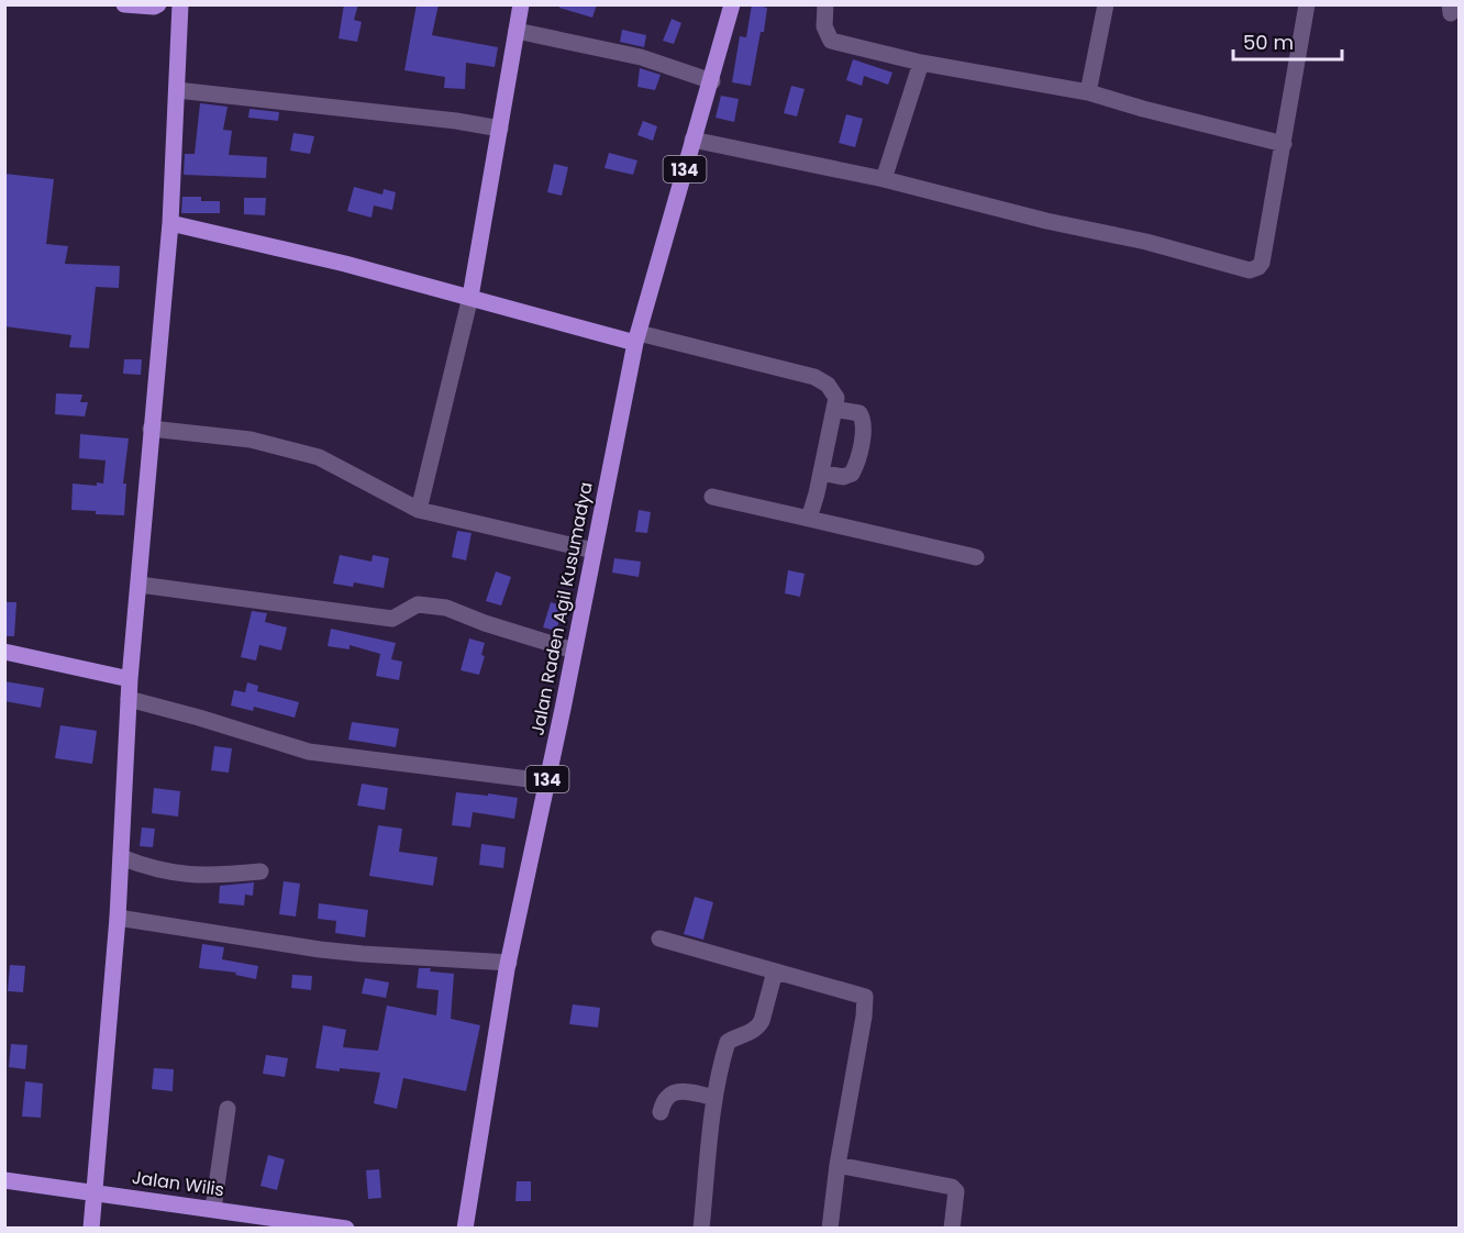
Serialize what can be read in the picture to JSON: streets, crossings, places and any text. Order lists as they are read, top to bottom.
{
  "streets": {
    "main road": ["134", "Jalan Raden Agil Kusumadya", "Jalan Wilis"]
  },
  "scale_bar": "50 m"
}
